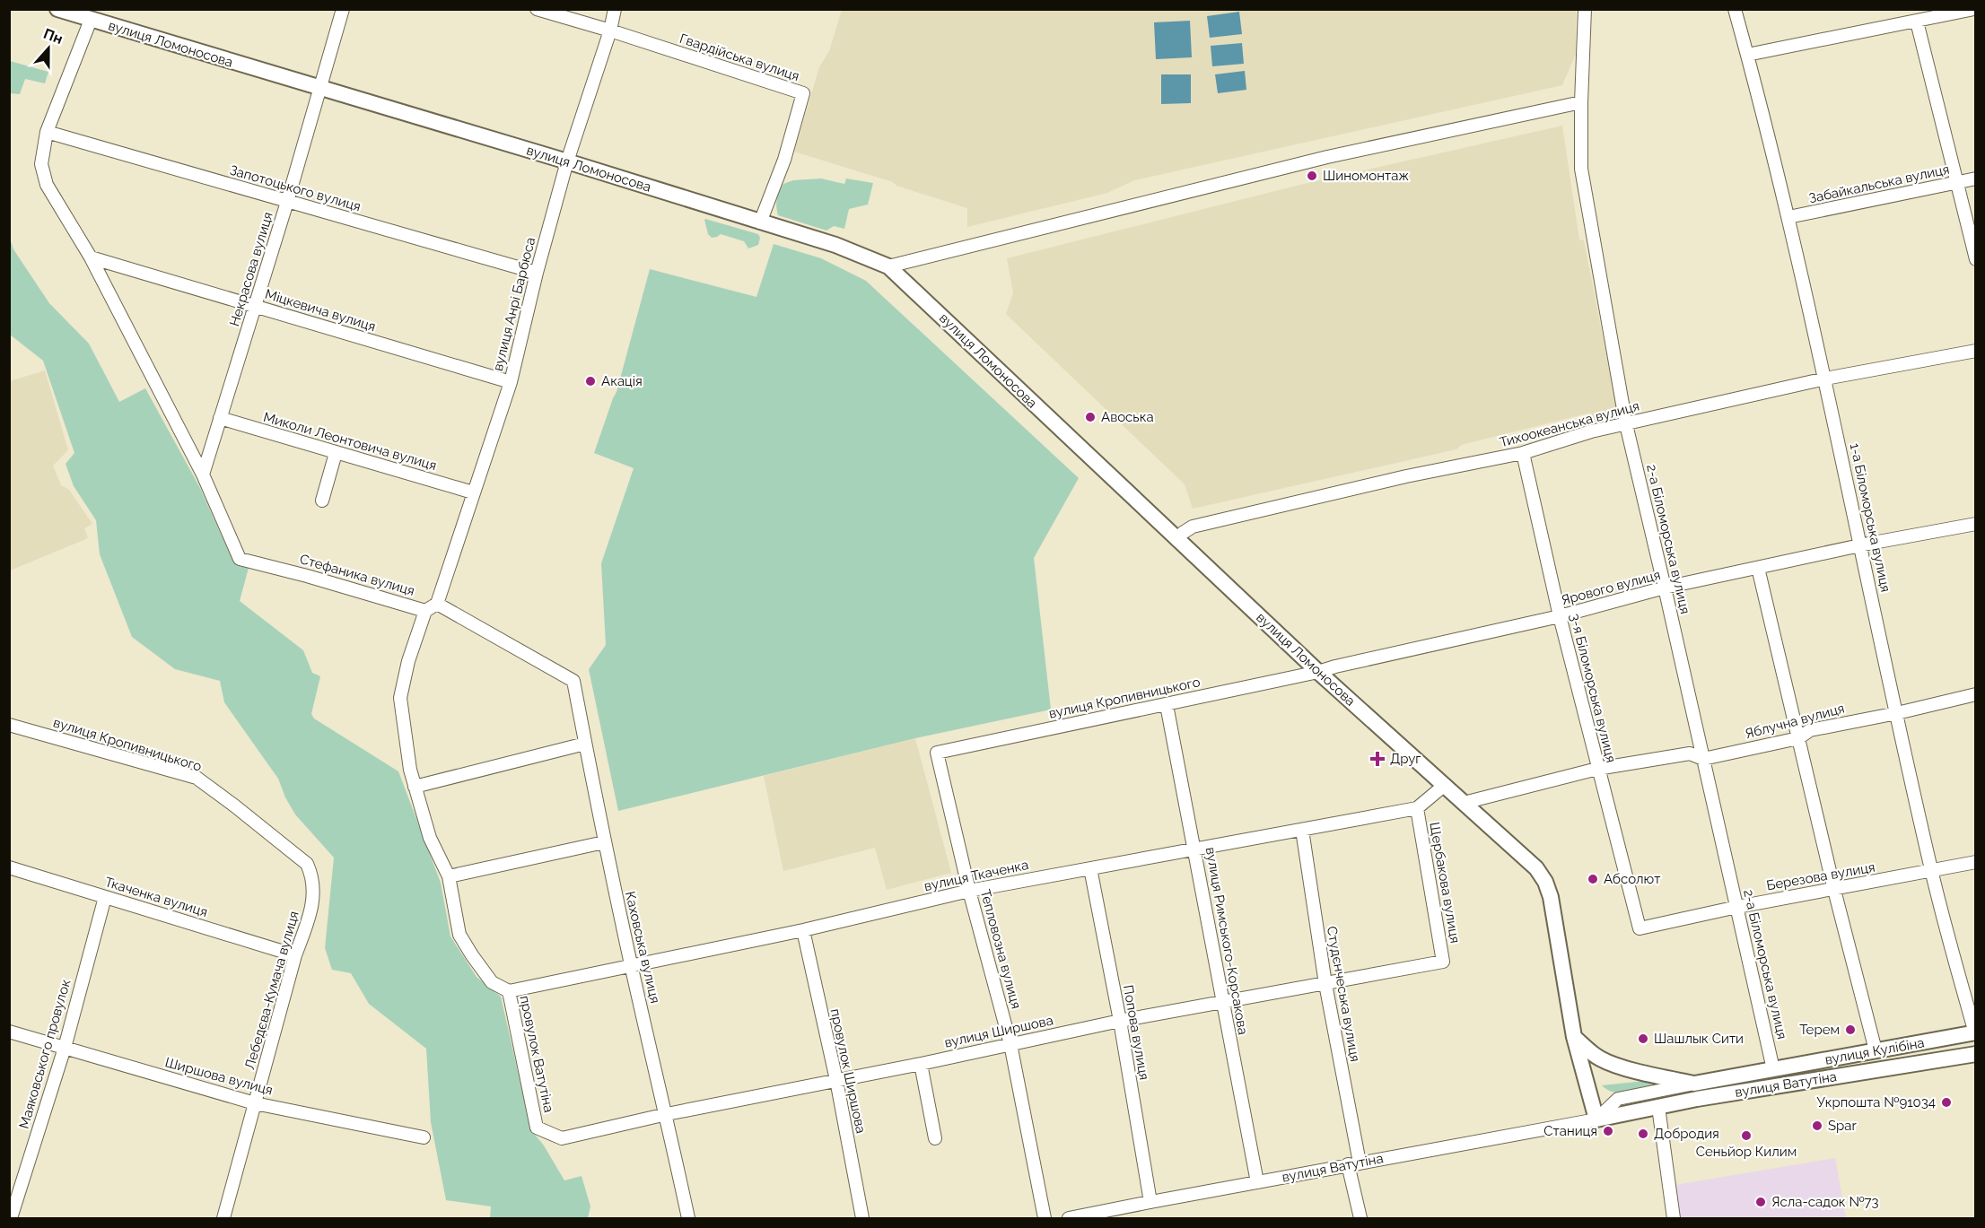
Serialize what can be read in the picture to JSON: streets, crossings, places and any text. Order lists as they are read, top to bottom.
{
  "streets": {
    "main road": ["вулиця Ломоносова", "вулиця Кулібіна", "вулиця Ватутіна"],
    "street": [
      "Гвардійська вулиця",
      "Забайкальська вулиця",
      "Запотоцького вулиця",
      "Некрасова вулиця",
      "вулиця Анрі Барбюса",
      "Міцкевича вулиця",
      "Тихоокеанська вулиця",
      "Миколи Леонтовича вулиця",
      "1-а Біломорська вулиця",
      "2-а Біломорська вулиця",
      "Стефаника вулиця",
      "Ярового вулиця",
      "3-я Біломорська вулиця",
      "вулиця Кропивницького",
      "Яблучна вулиця",
      "вулиця Ткаченка",
      "Березова вулиця",
      "Щербакова вулиця",
      "Ткаченка вулиця",
      "вулиця Римського-Корсакова",
      "Каховська вулиця",
      "Тепловозна вулиця",
      "Лебедєва-Кумача вулиця",
      "Студєнчеська вулиця",
      "вулиця Ширшова",
      "Попова вулиця",
      "Маяковського провулок",
      "провулок Ватутіна",
      "провулок Ширшова",
      "Ширшова вулиця"
    ]
  },
  "crossings": [
    ["вулиця Ломоносова", "Гвардійська вулиця"],
    ["вулиця Ломоносова", "Некрасова вулиця"],
    ["вулиця Ломоносова", "вулиця Анрі Барбюса"],
    ["вулиця Ломоносова", "Тихоокеанська вулиця"],
    ["вулиця Ломоносова", "Ярового вулиця"],
    ["вулиця Ломоносова", "вулиця Кропивницького"],
    ["вулиця Ломоносова", "Яблучна вулиця"],
    ["вулиця Ломоносова", "вулиця Ткаченка"],
    ["вулиця Ломоносова", "вулиця Ватутіна"],
    ["Гвардійська вулиця", "вулиця Анрі Барбюса"],
    ["Забайкальська вулиця", "1-а Біломорська вулиця"],
    ["Запотоцького вулиця", "Некрасова вулиця"],
    ["Запотоцького вулиця", "вулиця Анрі Барбюса"],
    ["Некрасова вулиця", "Міцкевича вулиця"],
    ["Некрасова вулиця", "Миколи Леонтовича вулиця"],
    ["Некрасова вулиця", "Стефаника вулиця"],
    ["вулиця Анрі Барбюса", "Міцкевича вулиця"],
    ["вулиця Анрі Барбюса", "Миколи Леонтовича вулиця"],
    ["вулиця Анрі Барбюса", "Стефаника вулиця"],
    ["вулиця Анрі Барбюса", "Каховська вулиця"],
    ["Тихоокеанська вулиця", "1-а Біломорська вулиця"],
    ["Тихоокеанська вулиця", "2-а Біломорська вулиця"],
    ["Тихоокеанська вулиця", "3-я Біломорська вулиця"],
    ["1-а Біломорська вулиця", "Ярового вулиця"],
    ["1-а Біломорська вулиця", "Яблучна вулиця"],
    ["1-а Біломорська вулиця", "Березова вулиця"],
    ["1-а Біломорська вулиця", "вулиця Кулібіна"],
    ["2-а Біломорська вулиця", "Ярового вулиця"],
    ["2-а Біломорська вулиця", "Яблучна вулиця"],
    ["2-а Біломорська вулиця", "Березова вулиця"],
    ["2-а Біломорська вулиця", "вулиця Кулібіна"],
    ["2-а Біломорська вулиця", "вулиця Ватутіна"],
    ["Стефаника вулиця", "Каховська вулиця"],
    ["Ярового вулиця", "3-я Біломорська вулиця"],
    ["Ярового вулиця", "вулиця Кропивницького"],
    ["3-я Біломорська вулиця", "Яблучна вулиця"],
    ["3-я Біломорська вулиця", "Березова вулиця"],
    ["вулиця Кропивницького", "вулиця Римського-Корсакова"],
    ["вулиця Кропивницького", "Тепловозна вулиця"],
    ["вулиця Кропивницького", "Лебедєва-Кумача вулиця"],
    ["вулиця Ткаченка", "Щербакова вулиця"],
    ["вулиця Ткаченка", "вулиця Римського-Корсакова"],
    ["вулиця Ткаченка", "Каховська вулиця"],
    ["вулиця Ткаченка", "Тепловозна вулиця"],
    ["вулиця Ткаченка", "Студєнчеська вулиця"],
    ["вулиця Ткаченка", "Попова вулиця"],
    ["вулиця Ткаченка", "провулок Ватутіна"],
    ["вулиця Ткаченка", "провулок Ширшова"],
    ["Щербакова вулиця", "вулиця Ширшова"],
    ["Ткаченка вулиця", "Лебедєва-Кумача вулиця"],
    ["Ткаченка вулиця", "Маяковського провулок"],
    ["вулиця Римського-Корсакова", "вулиця Ширшова"],
    ["вулиця Римського-Корсакова", "вулиця Ватутіна"],
    ["Каховська вулиця", "вулиця Ширшова"],
    ["Тепловозна вулиця", "вулиця Ширшова"],
    ["Лебедєва-Кумача вулиця", "Ширшова вулиця"],
    ["Студєнчеська вулиця", "вулиця Ширшова"],
    ["Студєнчеська вулиця", "вулиця Ватутіна"],
    ["вулиця Ширшова", "Попова вулиця"],
    ["вулиця Ширшова", "провулок Ватутіна"],
    ["вулиця Ширшова", "провулок Ширшова"],
    ["Попова вулиця", "вулиця Ватутіна"],
    ["вулиця Кулібіна", "вулиця Ватутіна"],
    ["Маяковського провулок", "Ширшова вулиця"]
  ],
  "places": {
    "other": [
      "Шиномонтаж",
      "Акація",
      "Авоська",
      "Абсолют",
      "Терем",
      "Шашлык Сити",
      "Укрпошта №91034",
      "Spar",
      "Станиця",
      "Добродия",
      "Сеньйор Килим",
      "Ясла-садок №73"
    ],
    "health": ["Друг"]
  },
  "north": "top"
}
